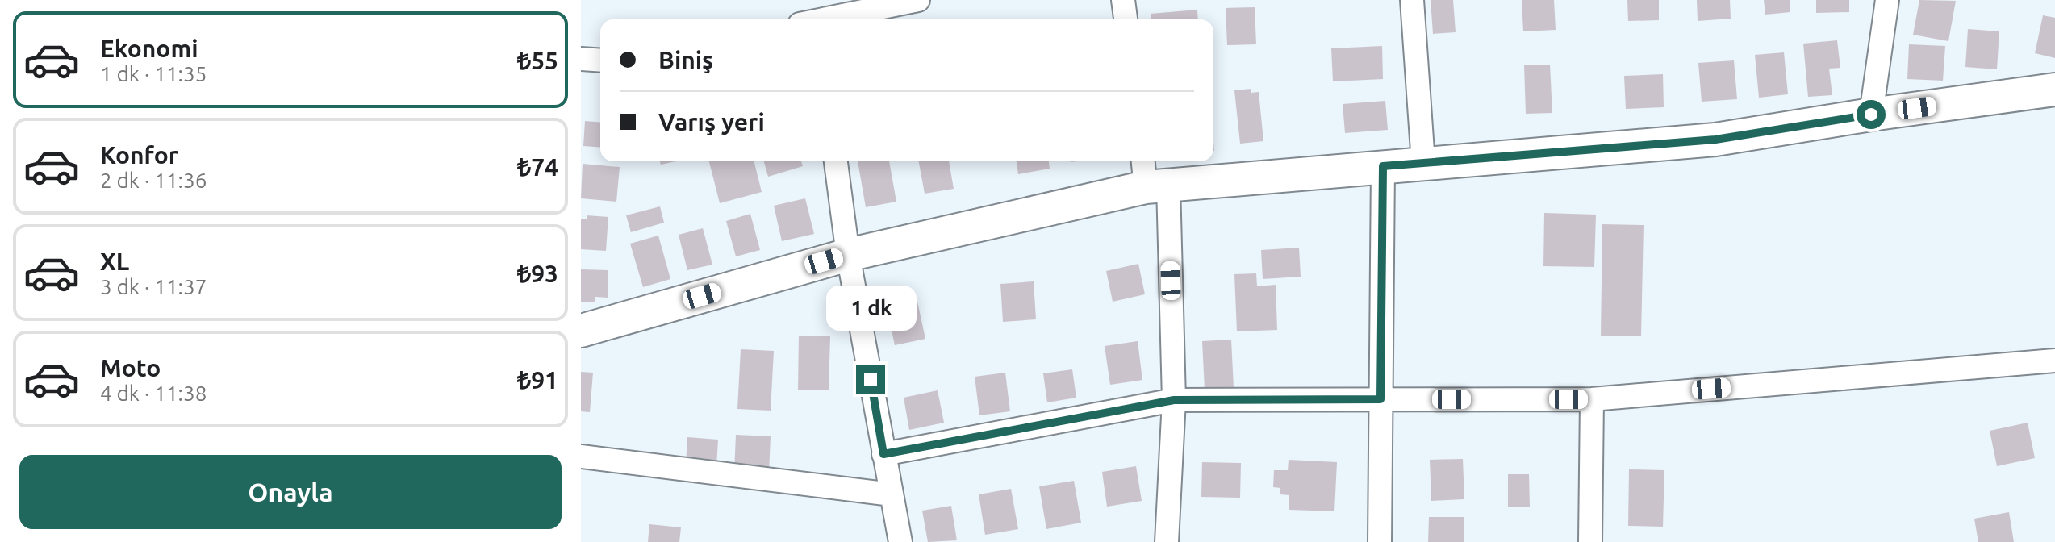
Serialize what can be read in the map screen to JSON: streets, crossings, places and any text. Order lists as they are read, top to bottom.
{
  "page": {
    "list": [
      {
        "name": "Ekonomi",
        "note": "1 dk · 11:35",
        "value": "₺55"
      },
      {
        "name": "Konfor",
        "note": "2 dk · 11:36",
        "value": "₺74"
      },
      {
        "name": "XL",
        "note": "3 dk · 11:37",
        "value": "₺93"
      },
      {
        "name": "Moto",
        "note": "4 dk · 11:38",
        "value": "₺91"
      }
    ],
    "banner": ["Biniş", "Varış yeri"],
    "bubble": "1 dk",
    "buttons": "Onayla"
  }
}
